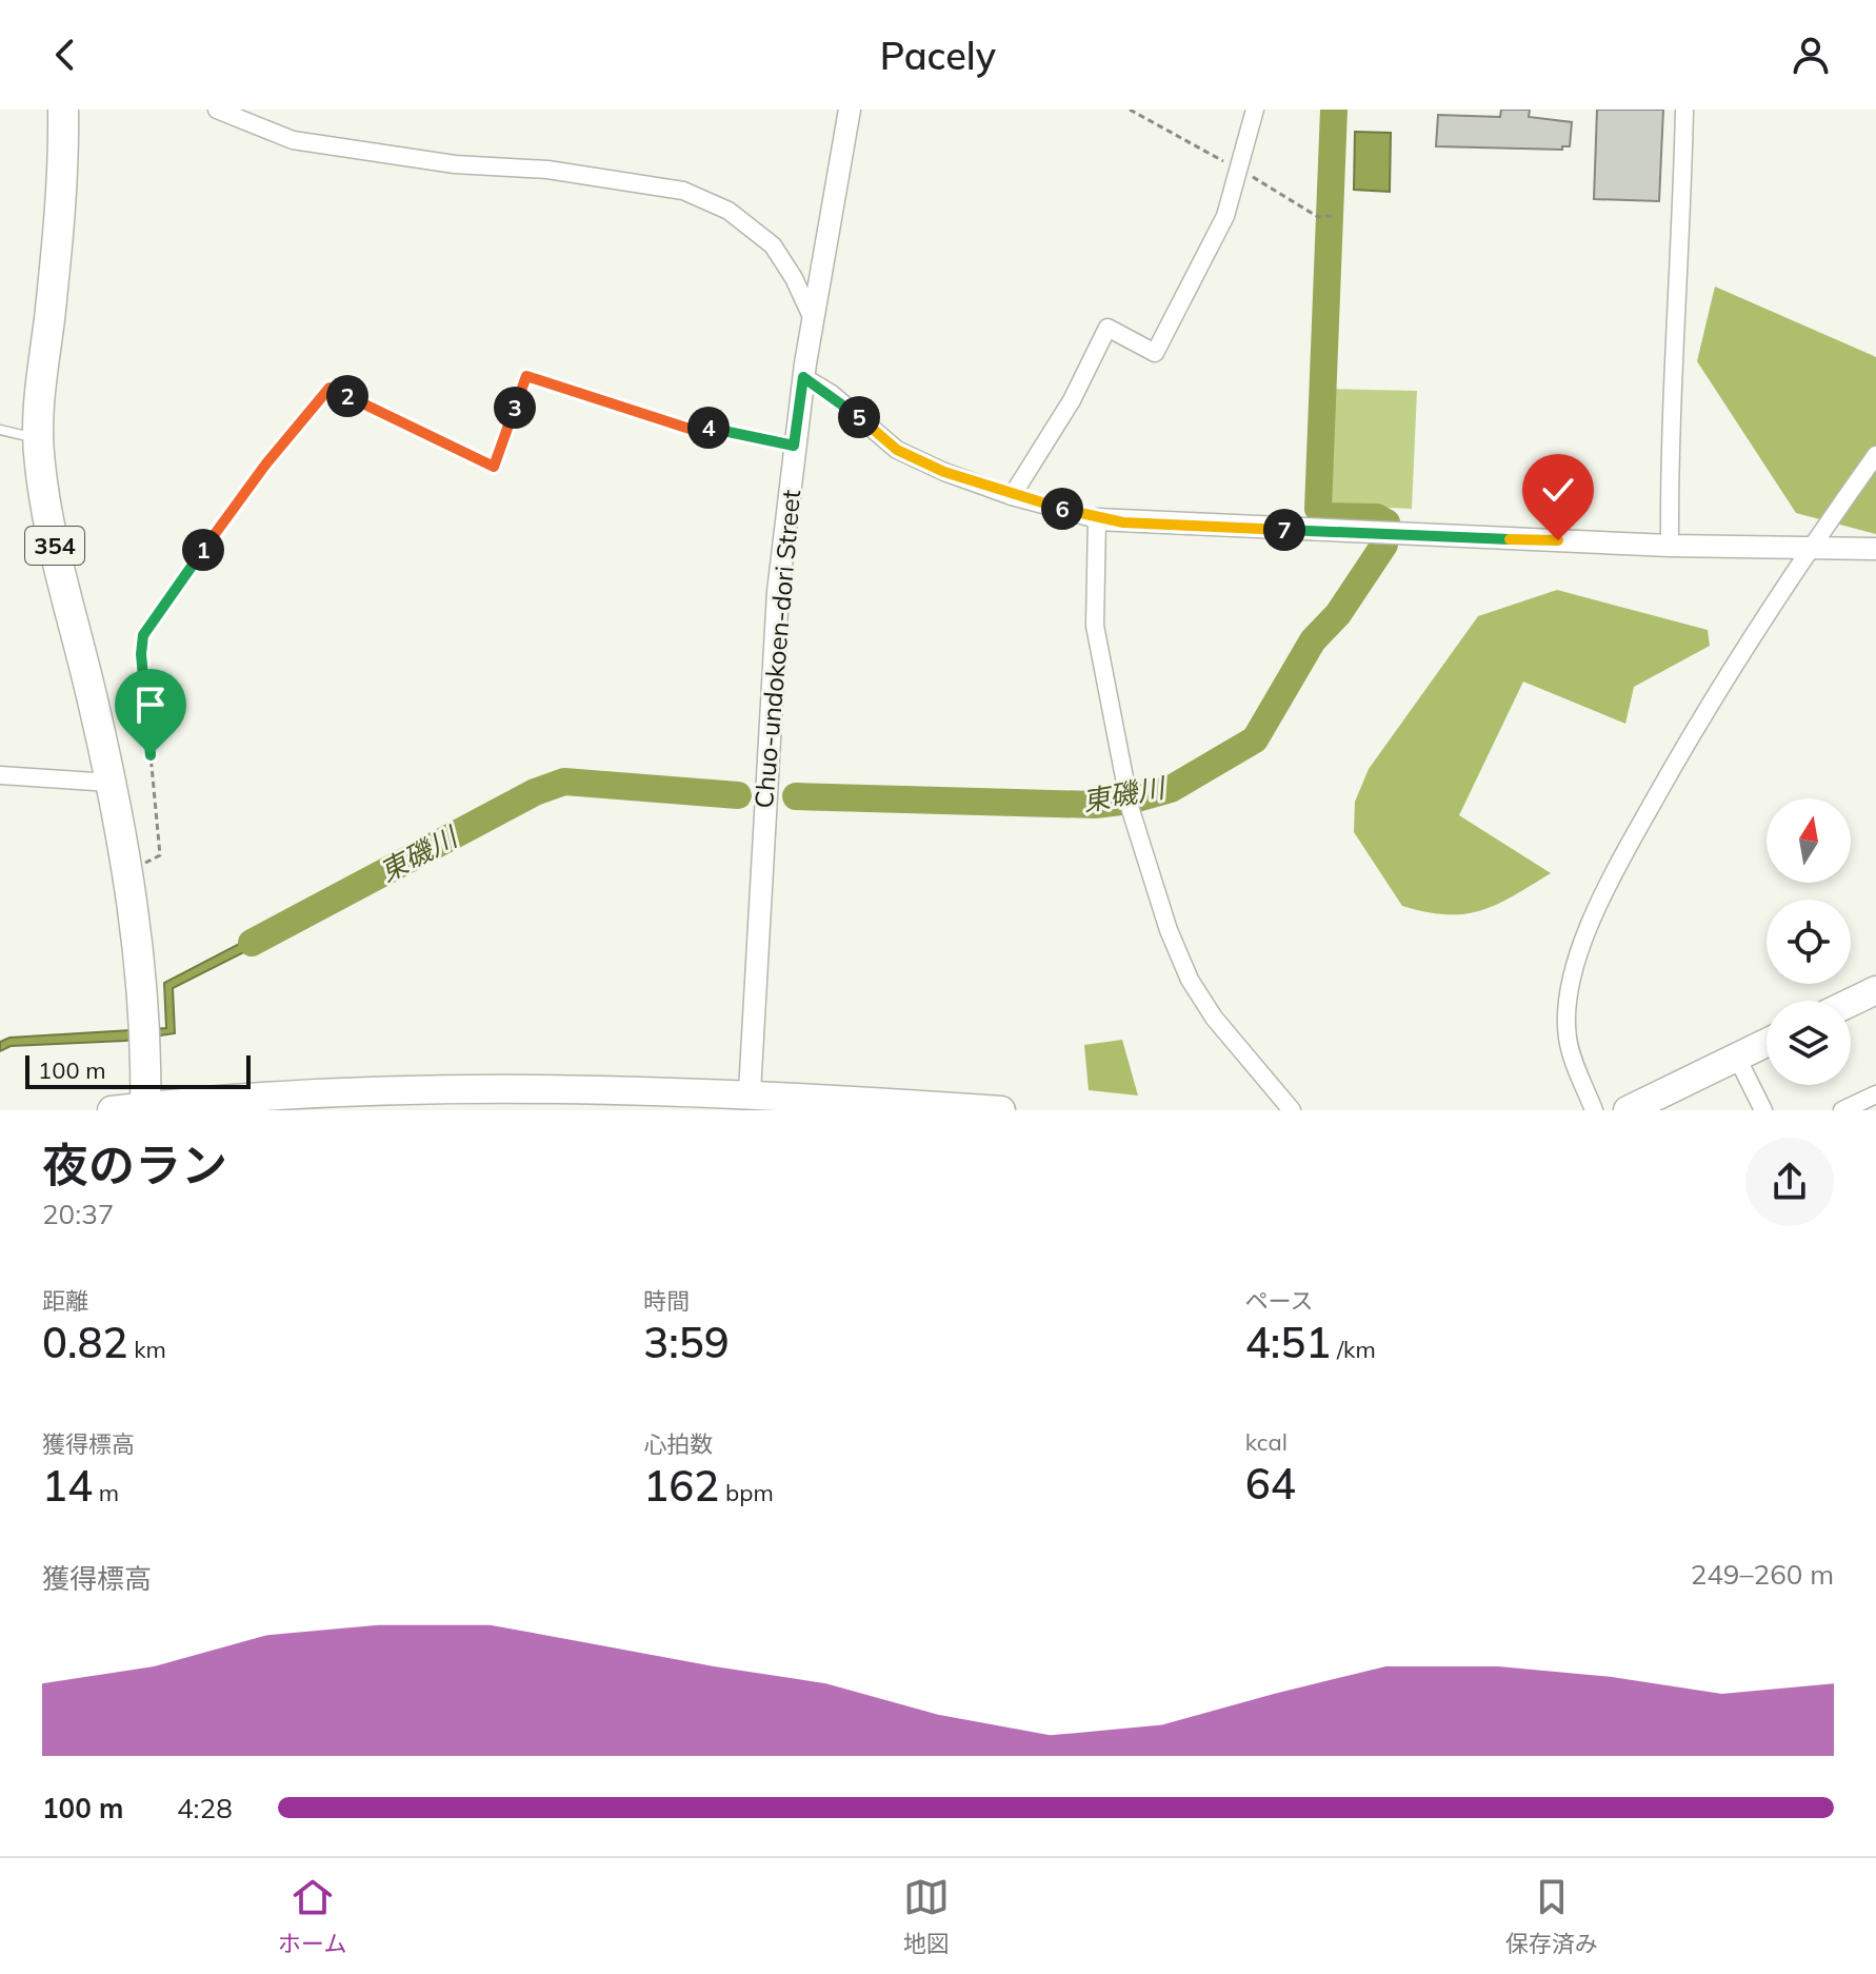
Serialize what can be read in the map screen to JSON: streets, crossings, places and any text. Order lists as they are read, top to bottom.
{
  "streets": {
    "highway": ["354"],
    "street": ["Chuo-undokoen-dori Street"]
  },
  "water": ["東磯川"],
  "scale_bar": "100 m",
  "north": "top",
  "page": {
    "header": "Pacely",
    "pins": [
      "2",
      "3",
      "5",
      "4",
      "6",
      "7",
      "1"
    ],
    "scale": "100 m",
    "heading": ["夜のラン", "20:37"],
    "stats": [
      ["距離", "0.82 km"],
      ["時間", "3:59"],
      ["ペース", "4:51 /km"],
      ["獲得標高", "14 m"],
      ["心拍数", "162 bpm"],
      ["kcal", "64"]
    ],
    "chart": ["獲得標高", "249–260 m"],
    "list": [
      {
        "name": "100 m",
        "note": "4:28"
      }
    ],
    "tabs": ["ホーム", "地図", "保存済み"]
  }
}
